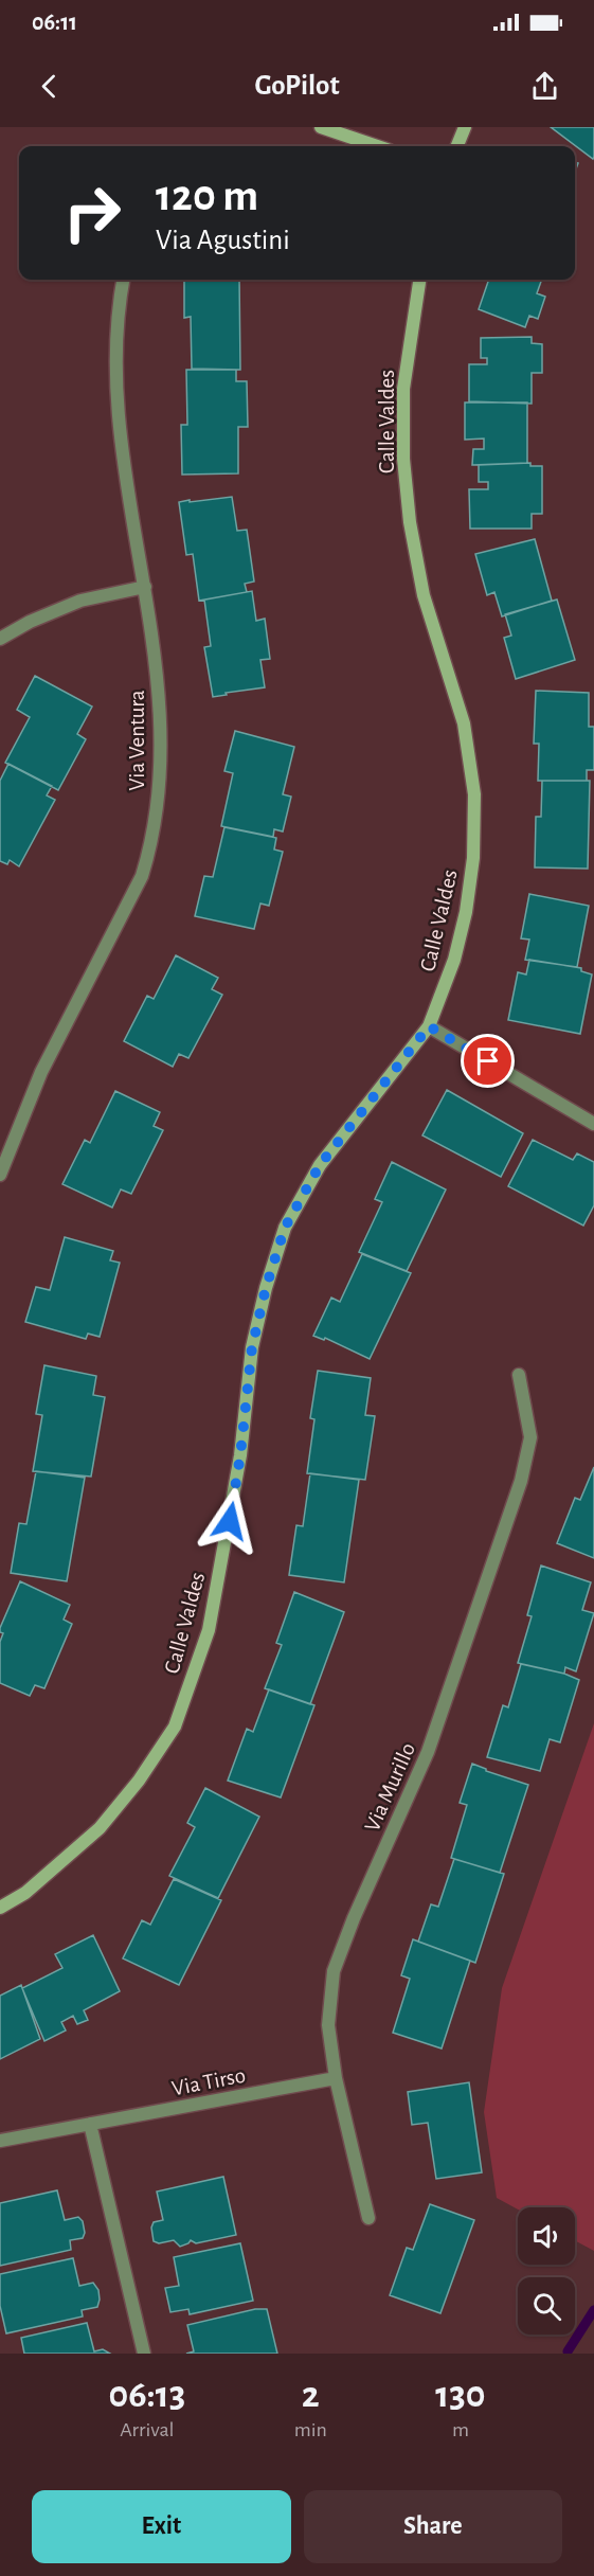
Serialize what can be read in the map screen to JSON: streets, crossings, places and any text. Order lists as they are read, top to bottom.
{
  "streets": {
    "street": [
      "Calle Valdes",
      "Via Ventura",
      "Via Murillo",
      "Via Tirso"
    ]
  },
  "crossings": [
    ["Via Murillo", "Via Tirso"]
  ],
  "page": {
    "status": "06:11",
    "header": "GoPilot",
    "turn": ["120 m", "Via Agustini"],
    "eta": [
      "06:13",
      "Arrival",
      "2",
      "min",
      "130",
      "m"
    ],
    "buttons": ["Exit", "Share"]
  }
}
